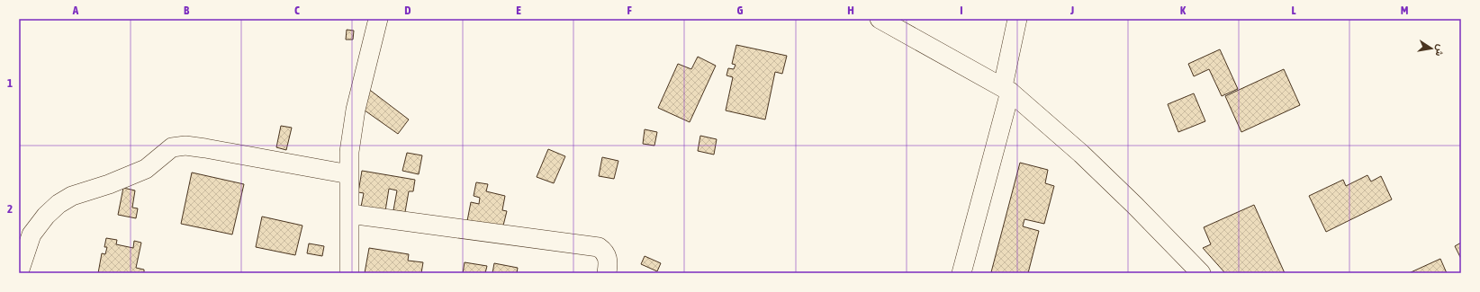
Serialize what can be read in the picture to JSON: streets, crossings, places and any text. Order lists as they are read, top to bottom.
{
  "north": "right",
  "grid": {
    "columns": [
      "A",
      "B",
      "C",
      "D",
      "E",
      "F",
      "G",
      "H",
      "I",
      "J",
      "K",
      "L",
      "M"
    ],
    "rows": ["1", "2"]
  }
}
